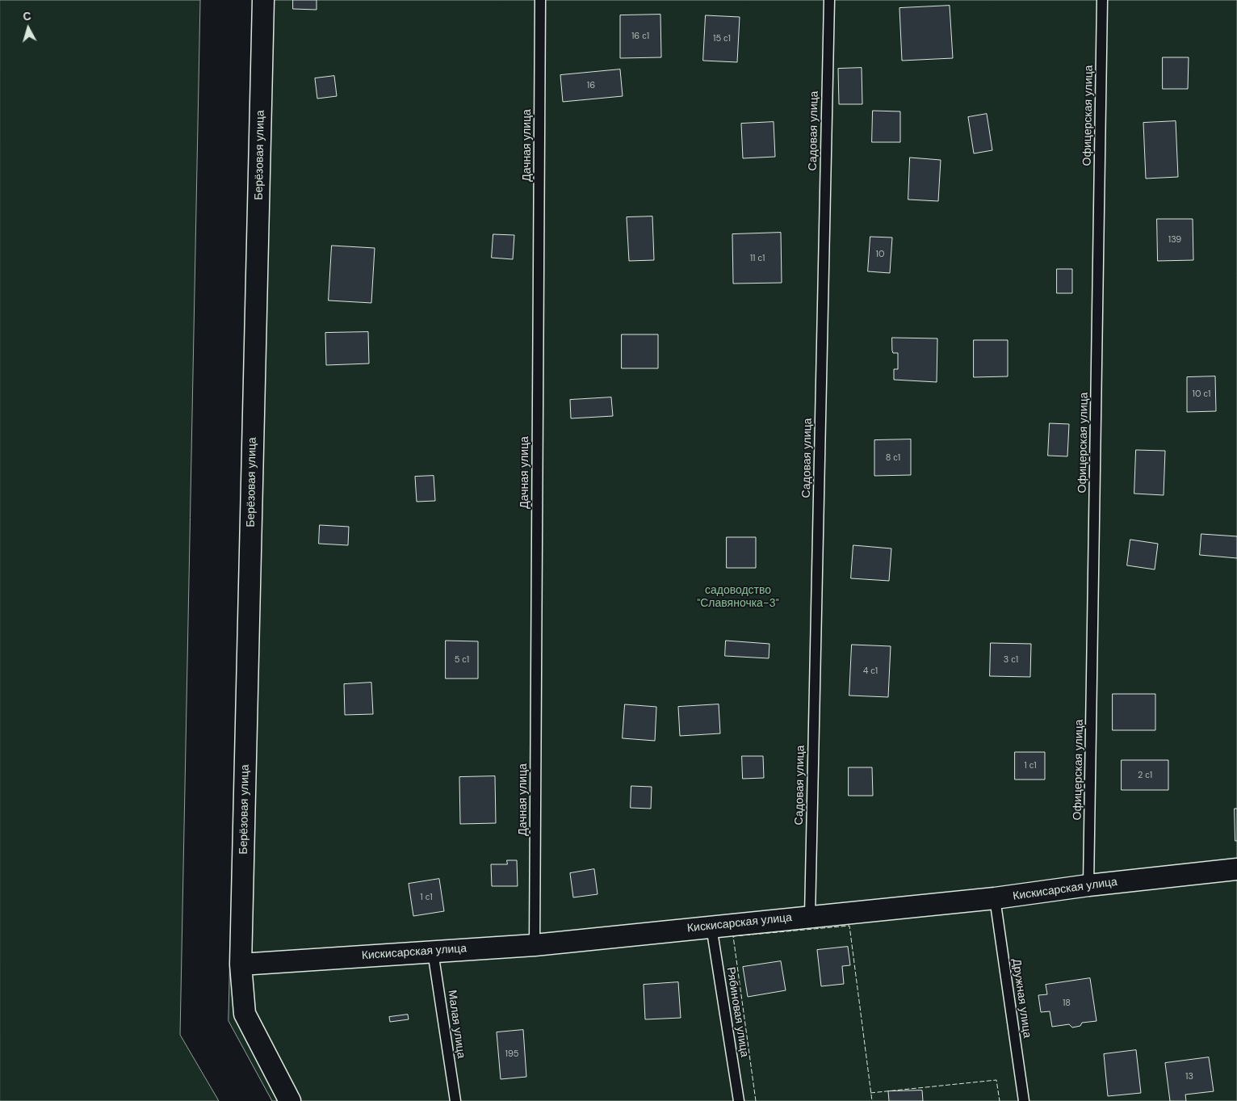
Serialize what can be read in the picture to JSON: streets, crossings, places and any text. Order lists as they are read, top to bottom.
{
  "streets": {
    "street": ["Берёзовая улица", "Кискисарская улица"],
    "lane": [
      "Офицерская улица",
      "Садовая улица",
      "Дачная улица",
      "Дружная улица",
      "Рябиновая улица",
      "Малая улица"
    ]
  },
  "crossings": [
    ["Офицерская улица", "Кискисарская улица"],
    ["Садовая улица", "Кискисарская улица"],
    ["Дачная улица", "Кискисарская улица"],
    ["Берёзовая улица", "Кискисарская улица"],
    ["Кискисарская улица", "Дружная улица"],
    ["Кискисарская улица", "Рябиновая улица"],
    ["Кискисарская улица", "Малая улица"]
  ],
  "parks": ["садоводство \"Славяночка-3\""],
  "house_numbers": [
    "16 с1",
    "15 с1",
    "16",
    "139",
    "10",
    "11 с1",
    "10 с1",
    "8 с1",
    "5 с1",
    "3 с1",
    "4 с1",
    "1 с1",
    "2 с1",
    "1 с1",
    "18",
    "195",
    "13"
  ],
  "north": "top"
}
